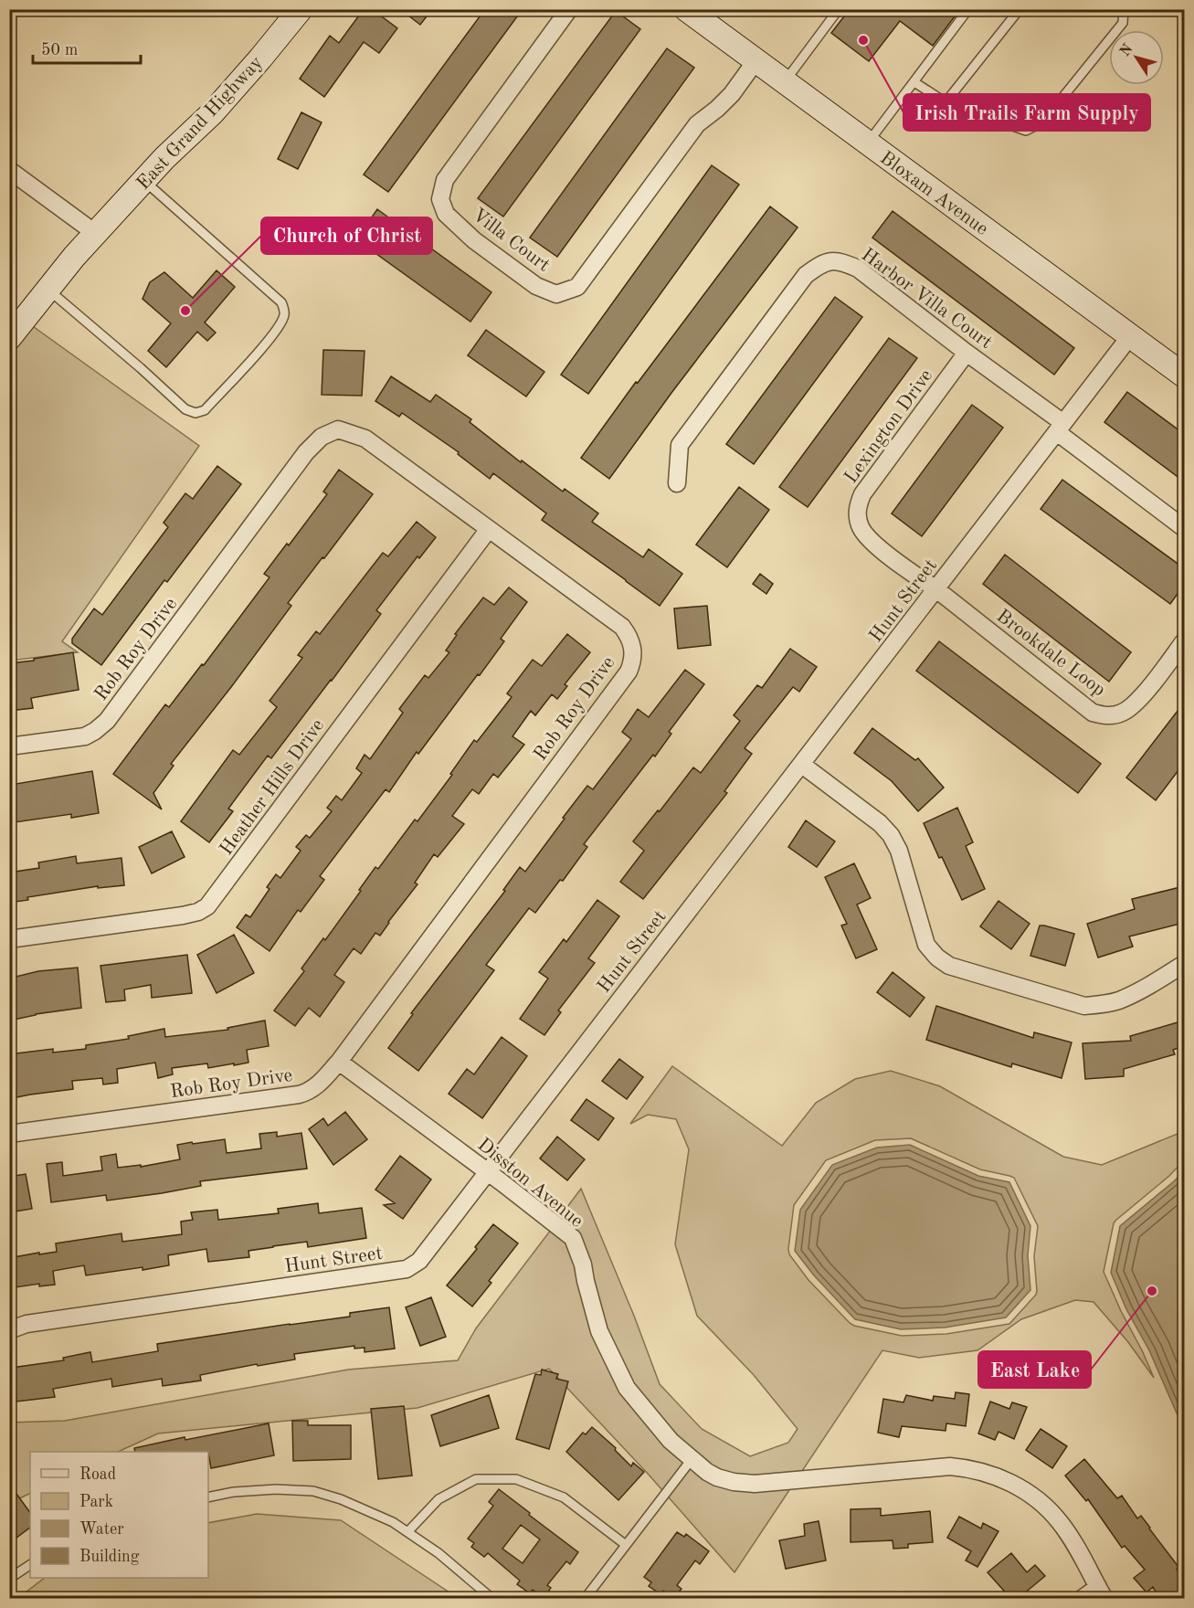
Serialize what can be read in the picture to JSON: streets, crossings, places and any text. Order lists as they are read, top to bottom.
{
  "streets": {
    "street": [
      "East Grand Highway",
      "Bloxam Avenue",
      "Villa Court",
      "Harbor Villa Court",
      "Lexington Drive",
      "Hunt Street",
      "Rob Roy Drive",
      "Brookdale Loop",
      "Heather Hills Drive",
      "Disston Avenue"
    ]
  },
  "crossings": [
    ["Bloxam Avenue", "Villa Court"],
    ["Bloxam Avenue", "Hunt Street"],
    ["Harbor Villa Court", "Lexington Drive"],
    ["Harbor Villa Court", "Hunt Street"],
    ["Lexington Drive", "Hunt Street"],
    ["Lexington Drive", "Brookdale Loop"],
    ["Hunt Street", "Brookdale Loop"],
    ["Hunt Street", "Disston Avenue"],
    ["Rob Roy Drive", "Heather Hills Drive"],
    ["Rob Roy Drive", "Disston Avenue"]
  ],
  "places": ["Irish Trails Farm Supply", "Church of Christ", "East Lake"],
  "legend": [
    "Road",
    "Park",
    "Water",
    "Building"
  ],
  "scale_bar": "50 m",
  "north": "top left"
}
